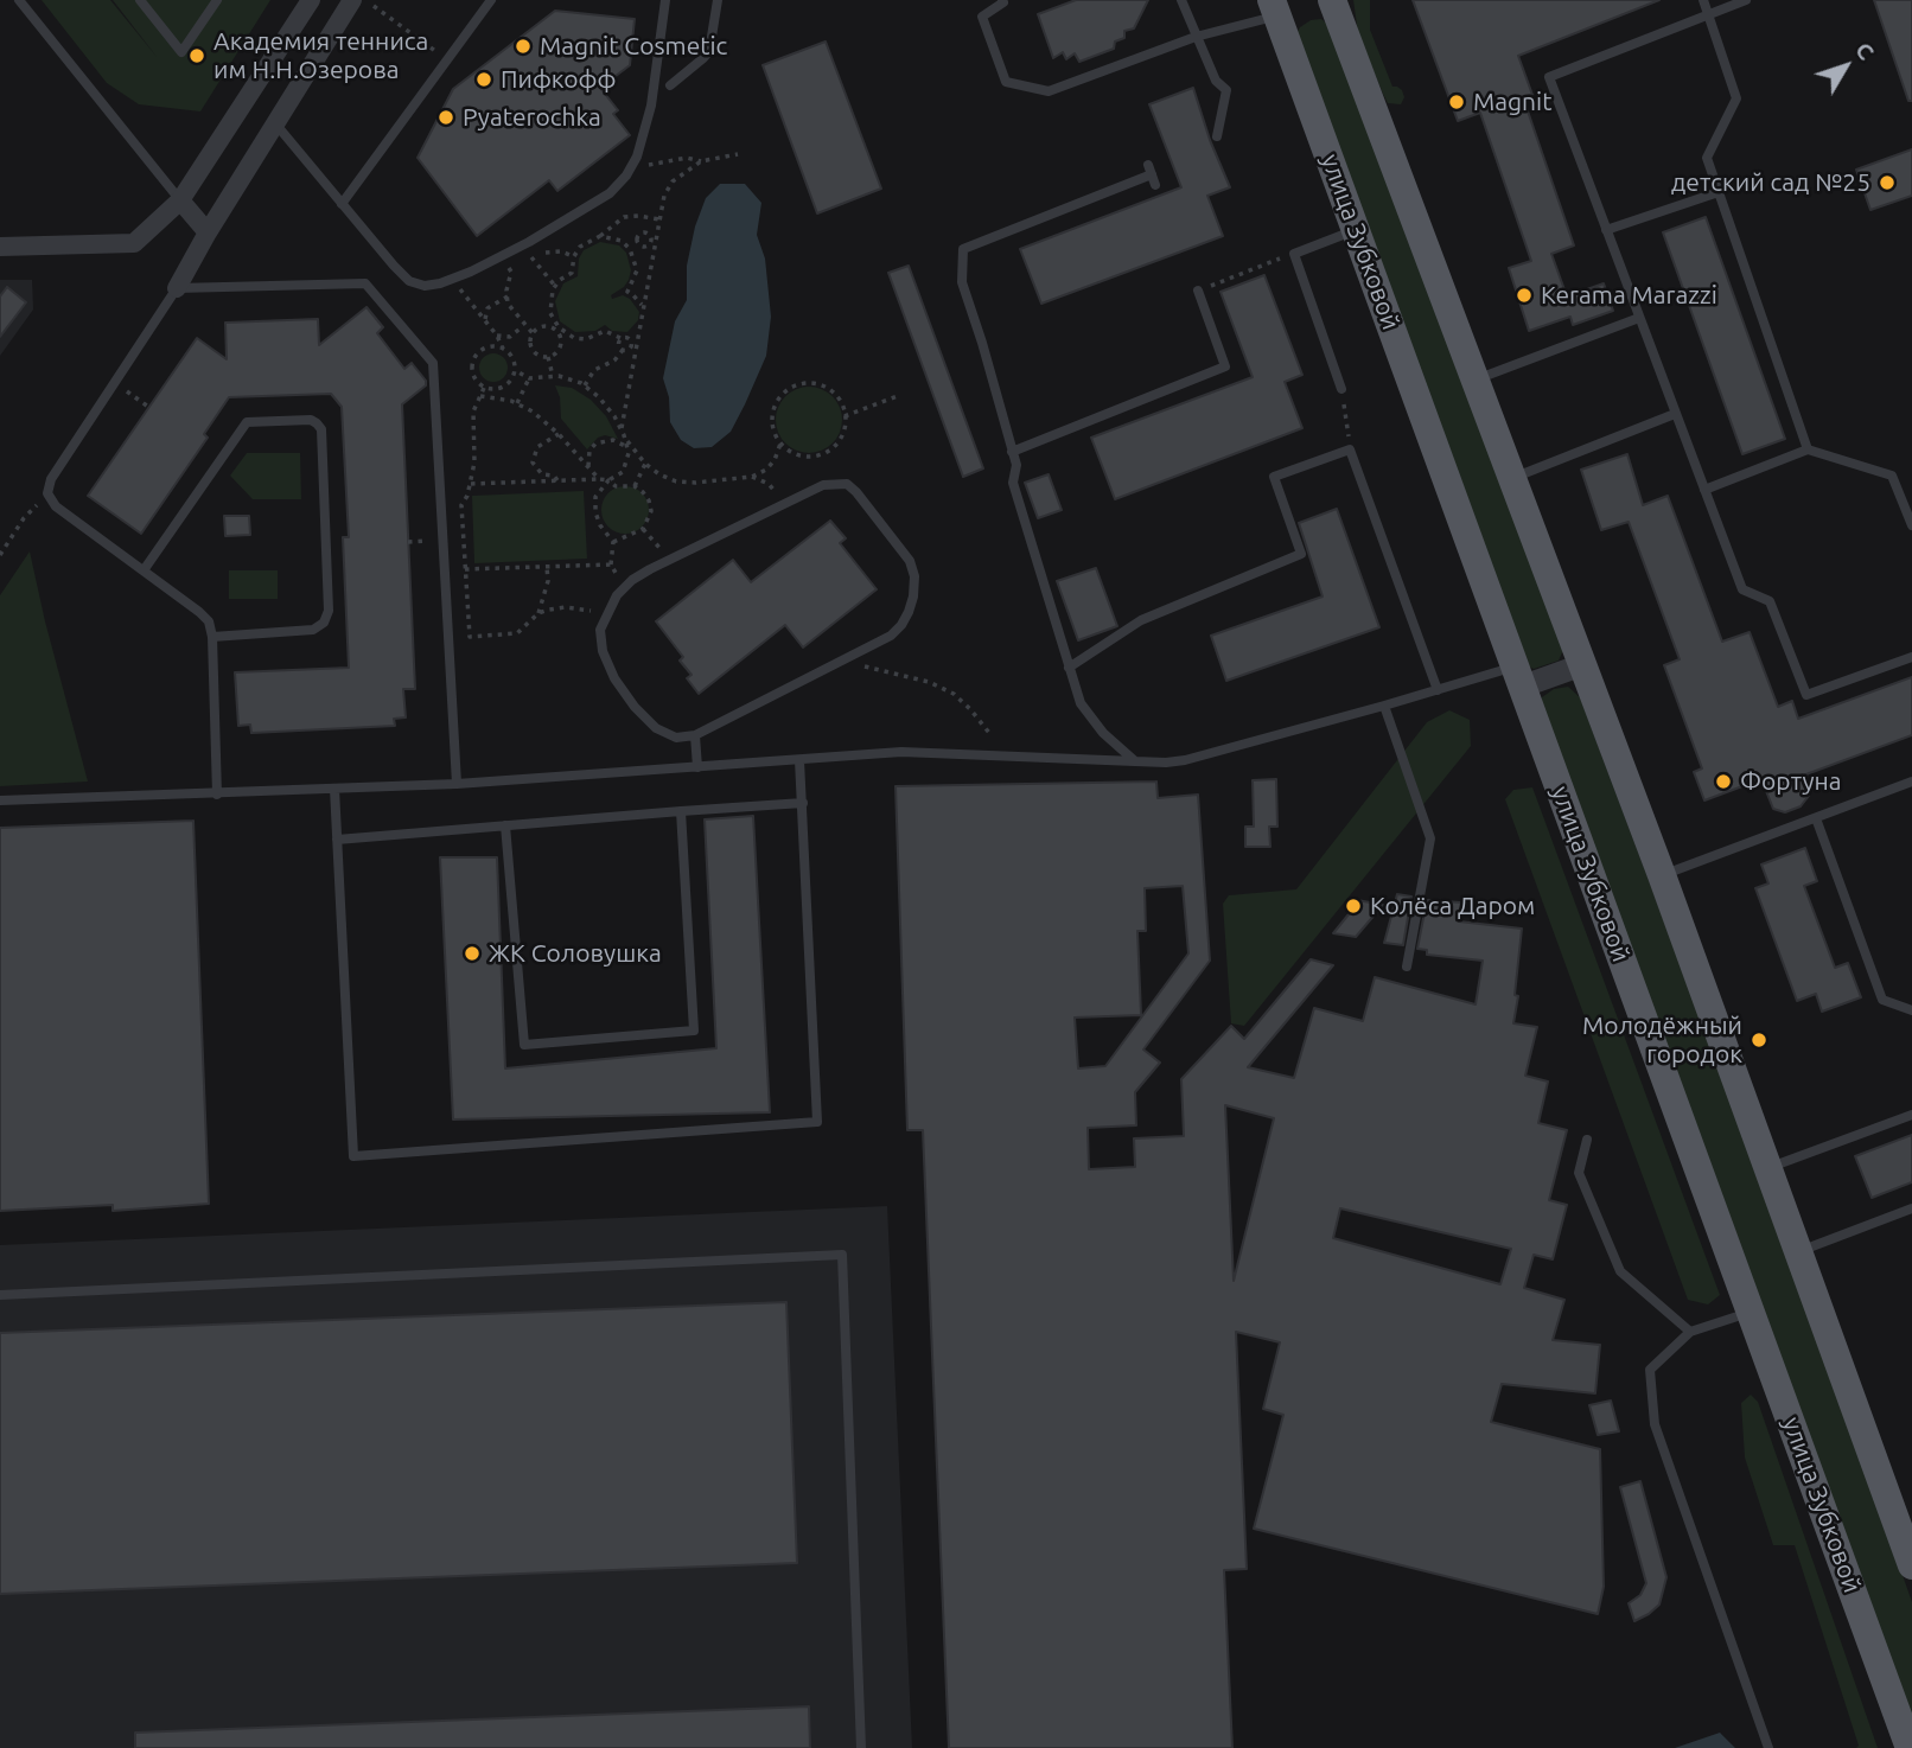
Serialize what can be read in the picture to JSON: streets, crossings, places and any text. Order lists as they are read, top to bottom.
{
  "streets": {
    "main road": ["улица Зубковой"]
  },
  "places": [
    "Magnit Cosmetic",
    "Академия тенниса им Н.Н.Озерова",
    "Пифкофф",
    "Magnit",
    "Pyaterochka",
    "детский сад №25",
    "Kerama Marazzi",
    "Фортуна",
    "Колёса Даром",
    "ЖК Соловушка",
    "Молодёжный городок"
  ],
  "north": "top right"
}
